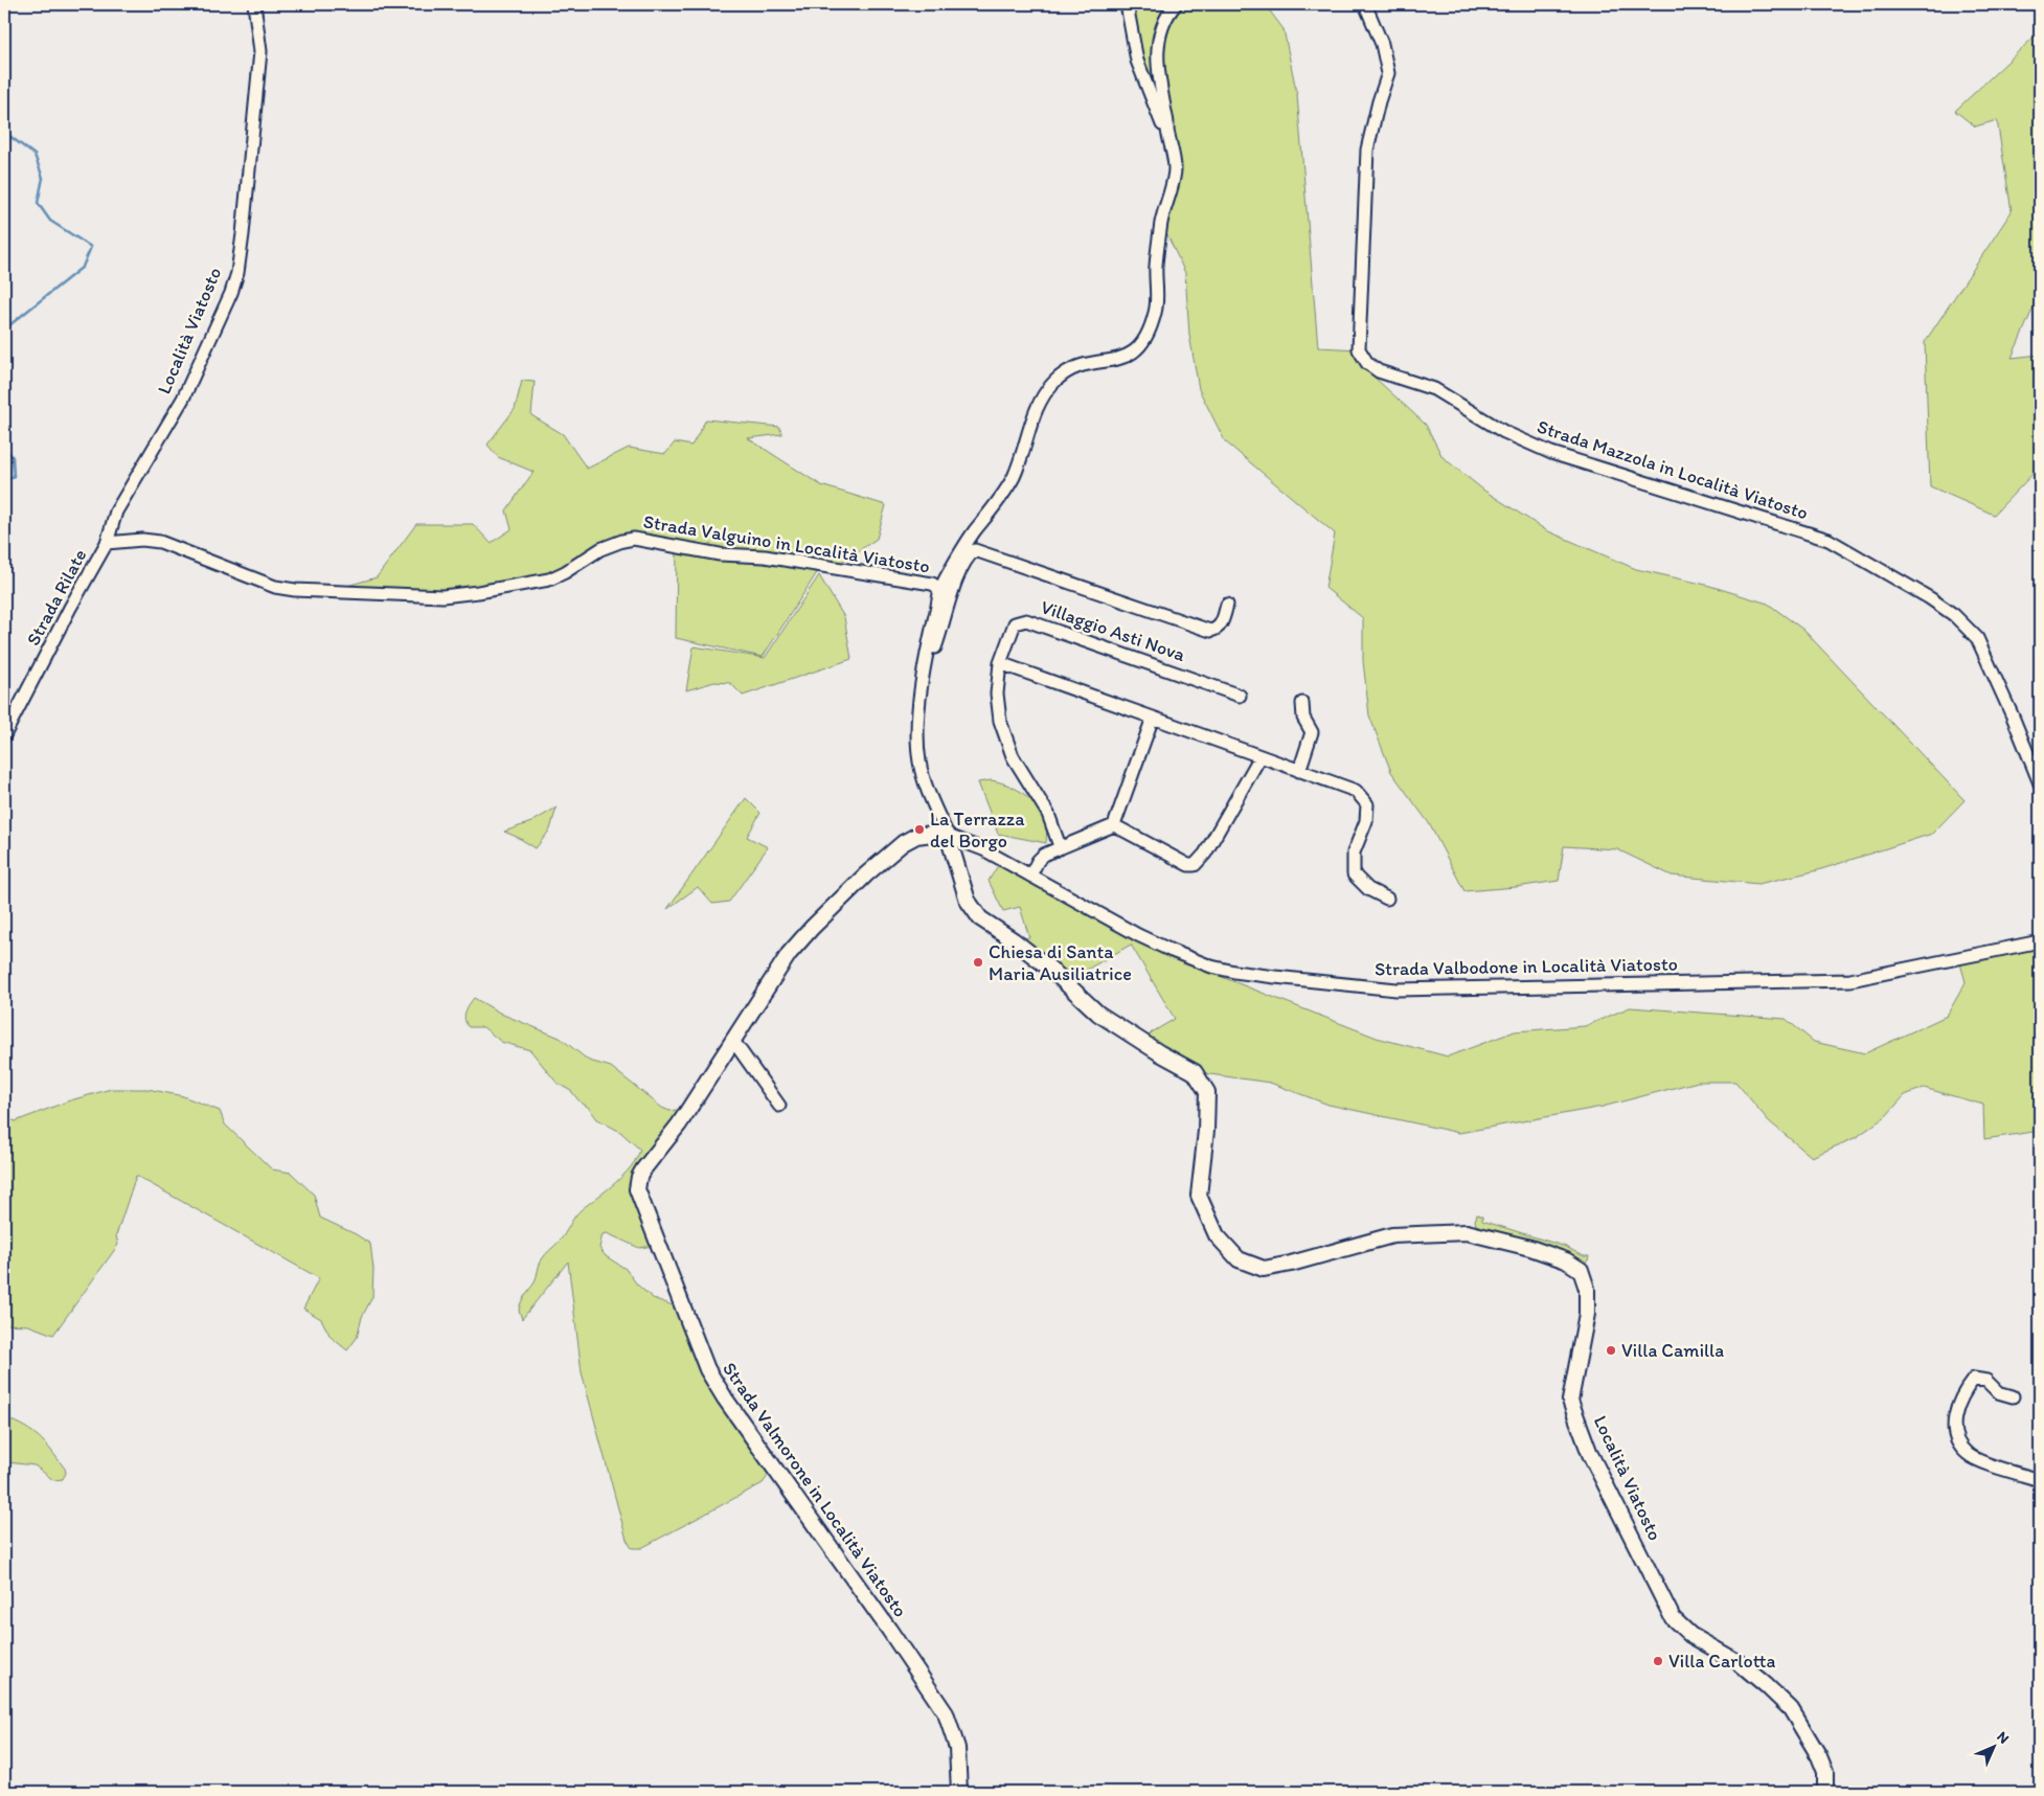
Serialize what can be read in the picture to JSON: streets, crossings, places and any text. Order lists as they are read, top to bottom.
{
  "streets": {
    "street": [
      "Località Viatosto",
      "Strada Mazzola in Località Viatosto",
      "Strada Valguino in Località Viatosto",
      "Strada Rilate",
      "Villaggio Asti Nova",
      "Strada Valbodone in Località Viatosto",
      "Strada Valmorone in Località Viatosto"
    ]
  },
  "crossings": [
    ["Località Viatosto", "Strada Rilate"],
    ["Località Viatosto", "Strada Valbodone in Località Viatosto"],
    ["Località Viatosto", "Strada Valmorone in Località Viatosto"],
    ["Strada Valguino in Località Viatosto", "Strada Rilate"],
    ["Strada Valbodone in Località Viatosto", "Strada Valmorone in Località Viatosto"]
  ],
  "places": [
    "La Terrazza del Borgo",
    "Chiesa di Santa Maria Ausiliatrice",
    "Villa Camilla",
    "Villa Carlotta"
  ],
  "north": "top right"
}
